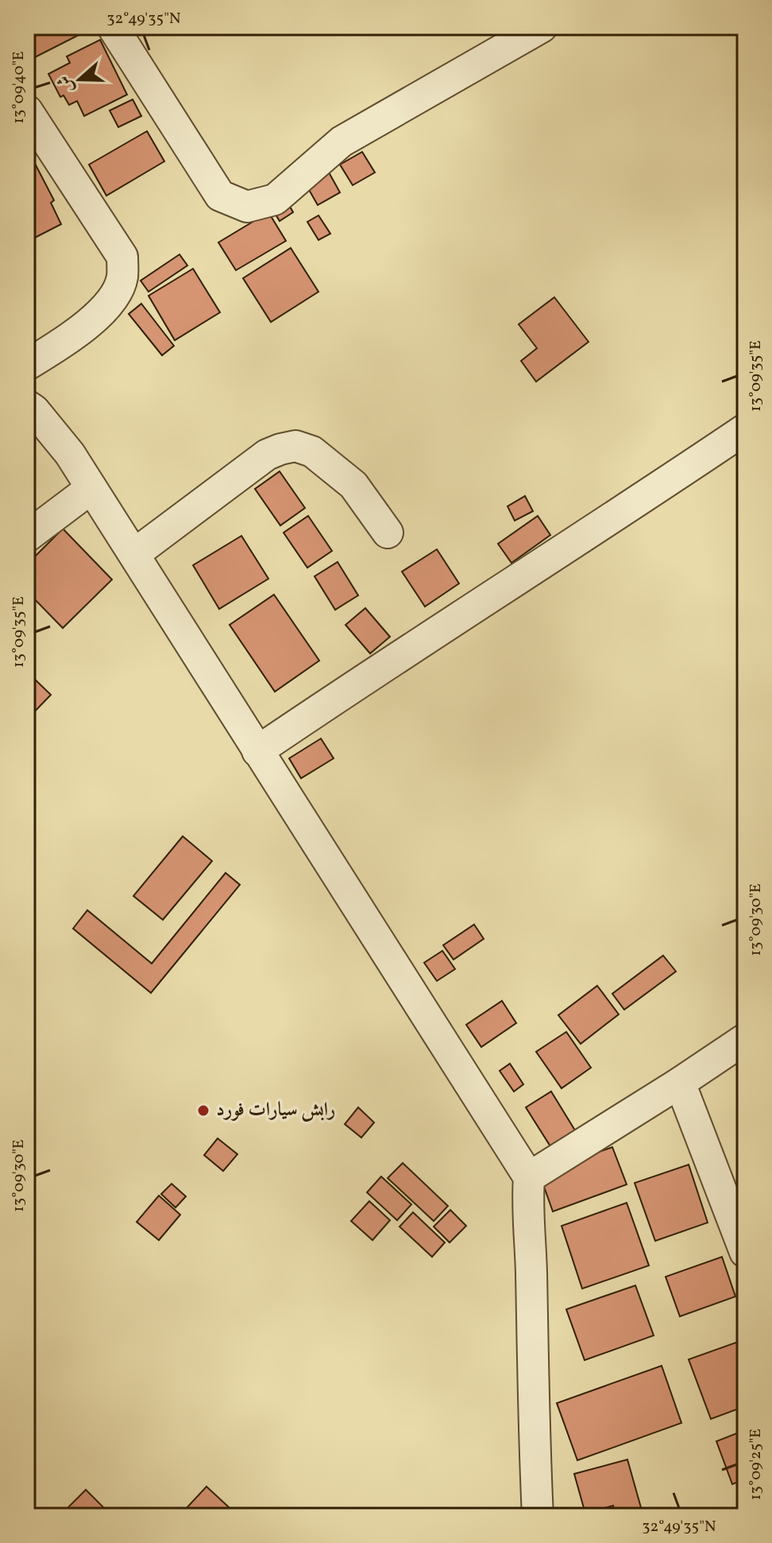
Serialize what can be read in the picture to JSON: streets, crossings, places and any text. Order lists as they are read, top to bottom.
{
  "places": ["رابش سيارات فورد"],
  "north": "left",
  "coordinates": [
    "32°49'35\"N",
    "13°09'40\"E",
    "13°09'35\"E",
    "13°09'30\"E",
    "13°09'25\"E"
  ]
}
